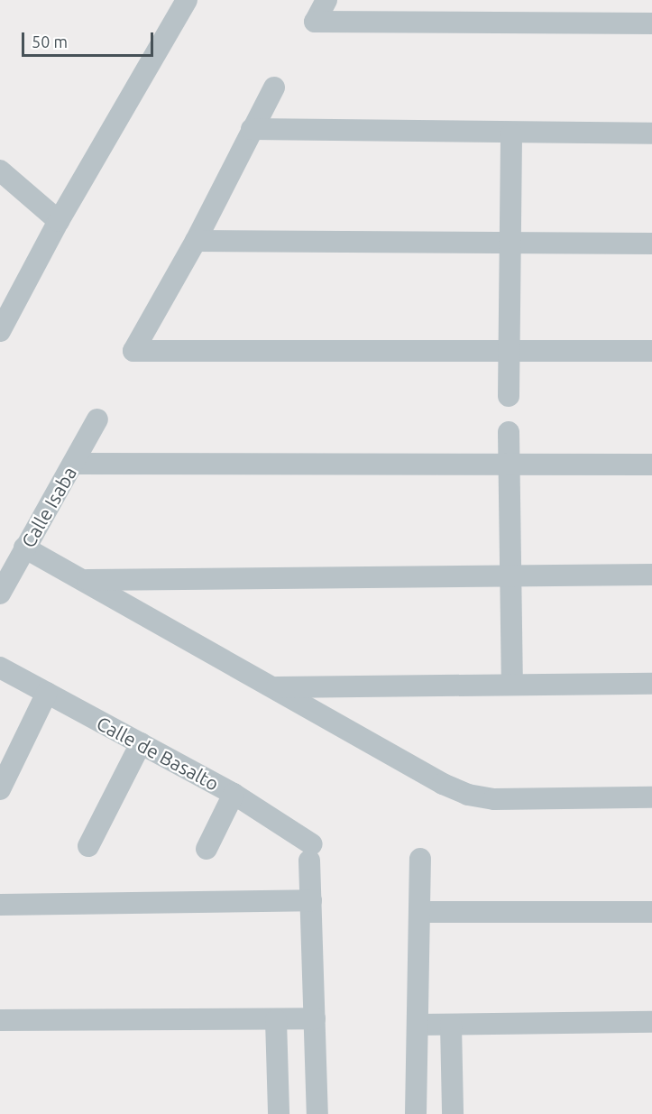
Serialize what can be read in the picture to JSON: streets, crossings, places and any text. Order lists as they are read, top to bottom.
{
  "streets": {
    "street": ["Calle Isaba", "Calle de Basalto"]
  },
  "scale_bar": "50 m"
}
